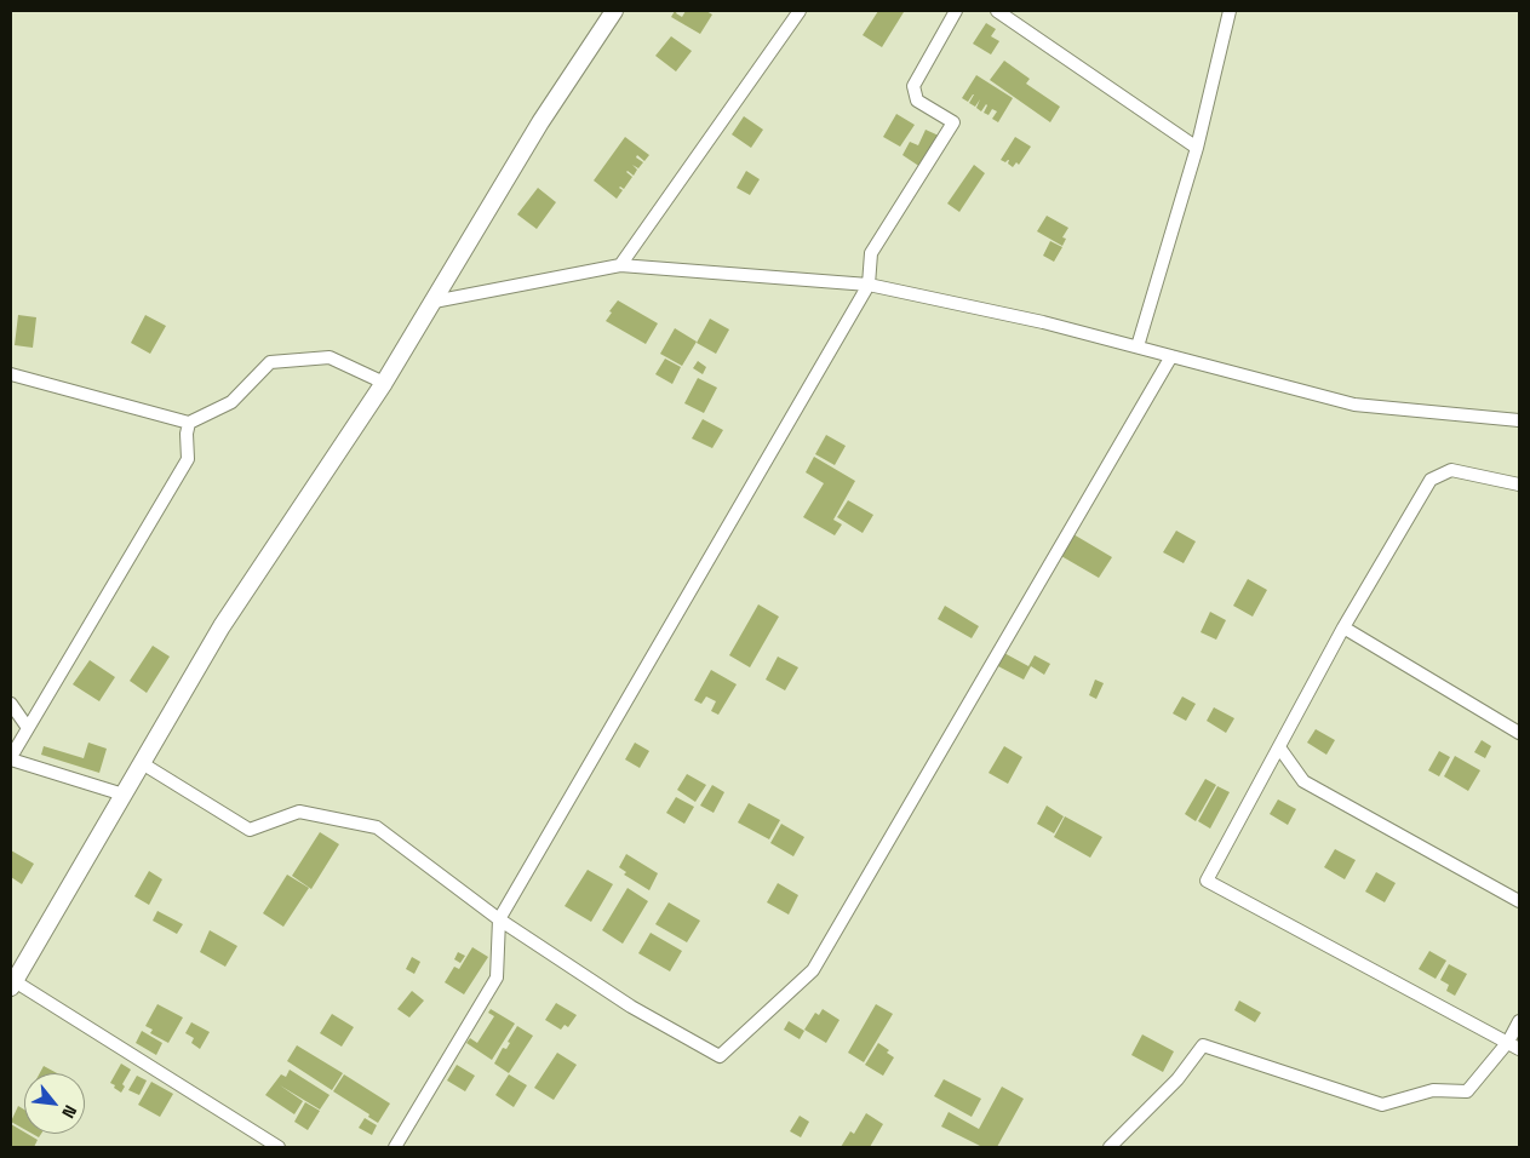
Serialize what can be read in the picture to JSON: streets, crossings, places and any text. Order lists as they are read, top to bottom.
{
  "north": "bottom right"
}
